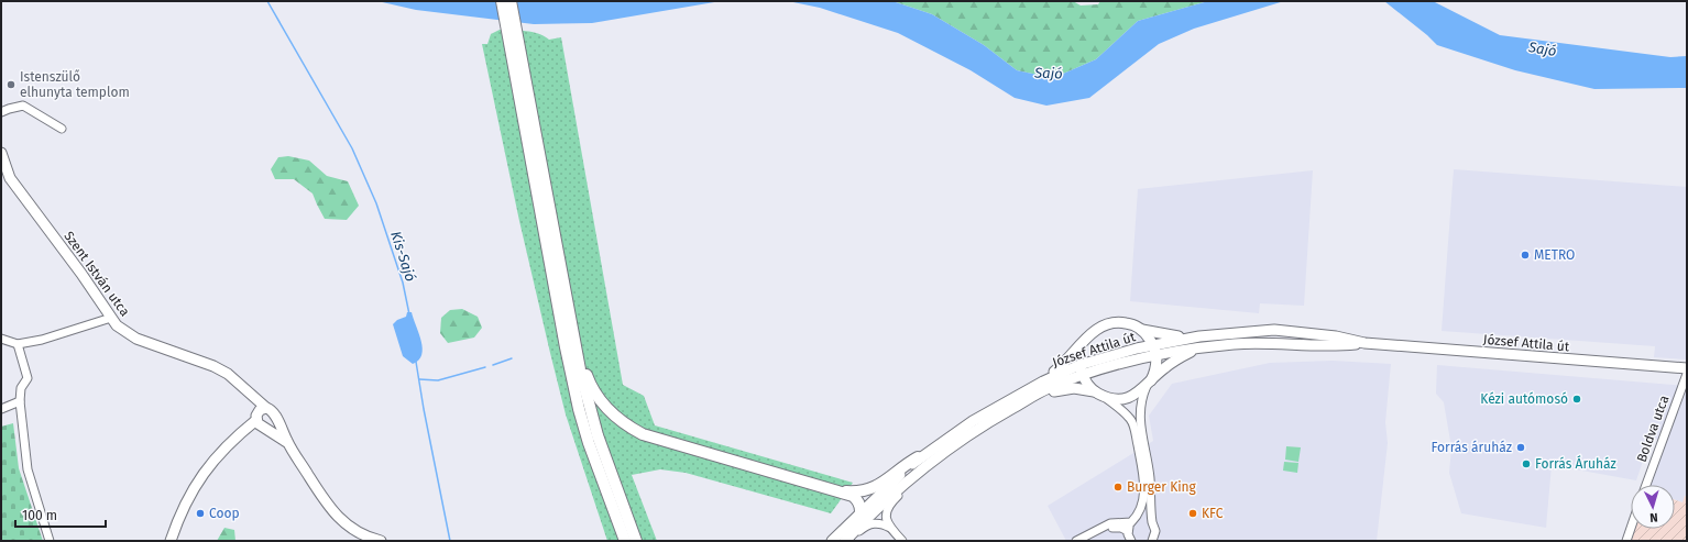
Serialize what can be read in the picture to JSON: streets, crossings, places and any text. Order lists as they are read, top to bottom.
{
  "streets": {
    "main road": ["Szent István utca", "József Attila út"],
    "street": ["Boldva utca"]
  },
  "water": ["Sajó", "Kis-Sajó"],
  "places": [
    "Istenszülő elhunyta templom",
    "METRO",
    "Kézi autómosó",
    "Forrás áruház",
    "Forrás Áruház",
    "Burger King",
    "Coop",
    "KFC"
  ],
  "scale_bar": "100 m",
  "north": "bottom"
}
